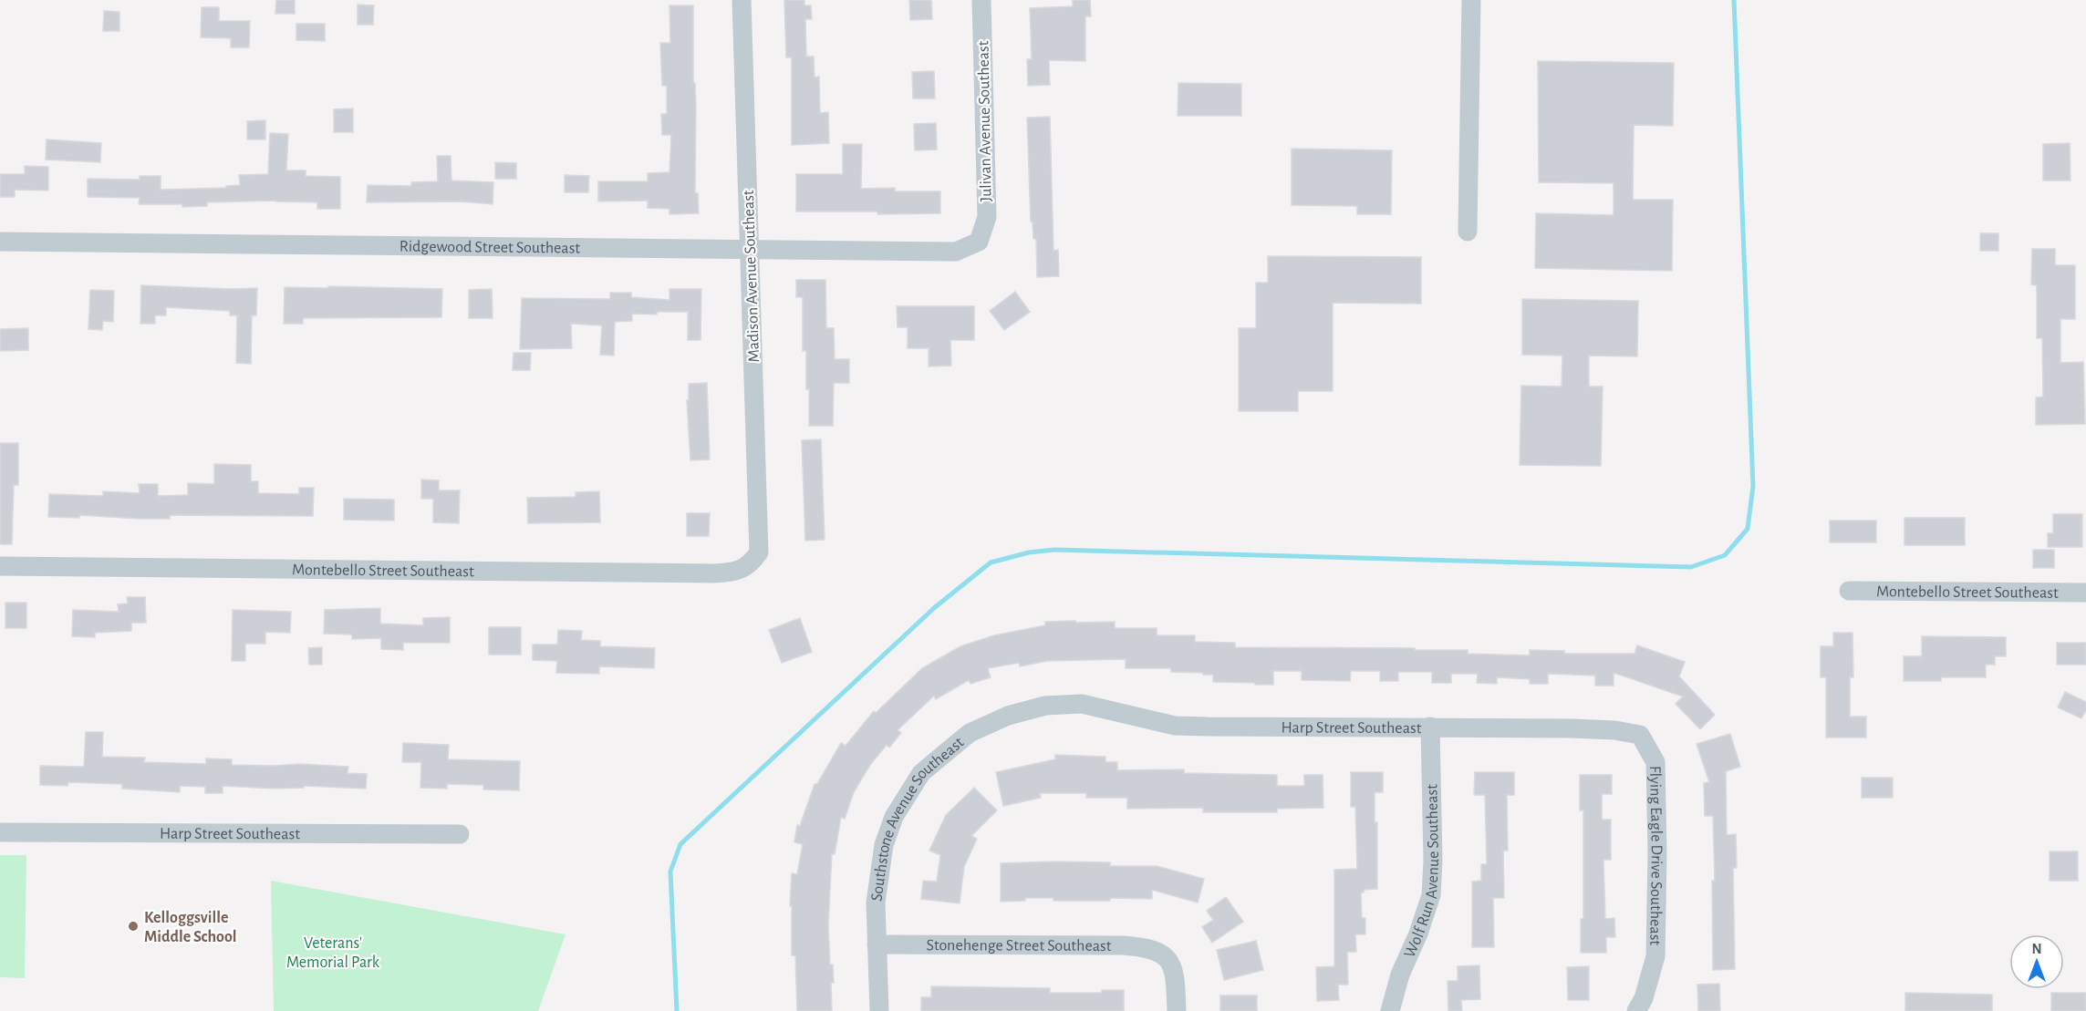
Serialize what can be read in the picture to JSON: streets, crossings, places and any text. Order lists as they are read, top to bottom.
{
  "streets": {
    "street": [
      "Julivan Avenue Southeast",
      "Ridgewood Street Southeast",
      "Madison Avenue Southeast",
      "Montebello Street Southeast",
      "Harp Street Southeast",
      "Southstone Avenue Southeast",
      "Flying Eagle Drive Southeast",
      "Wolf Run Avenue Southeast",
      "Stonehenge Street Southeast"
    ]
  },
  "crossings": [
    ["Julivan Avenue Southeast", "Ridgewood Street Southeast"],
    ["Ridgewood Street Southeast", "Madison Avenue Southeast"],
    ["Madison Avenue Southeast", "Montebello Street Southeast"],
    ["Harp Street Southeast", "Southstone Avenue Southeast"],
    ["Harp Street Southeast", "Flying Eagle Drive Southeast"],
    ["Harp Street Southeast", "Wolf Run Avenue Southeast"],
    ["Southstone Avenue Southeast", "Stonehenge Street Southeast"]
  ],
  "parks": ["Veterans' Memorial Park"],
  "places": ["Kelloggsville Middle School"],
  "north": "top"
}
